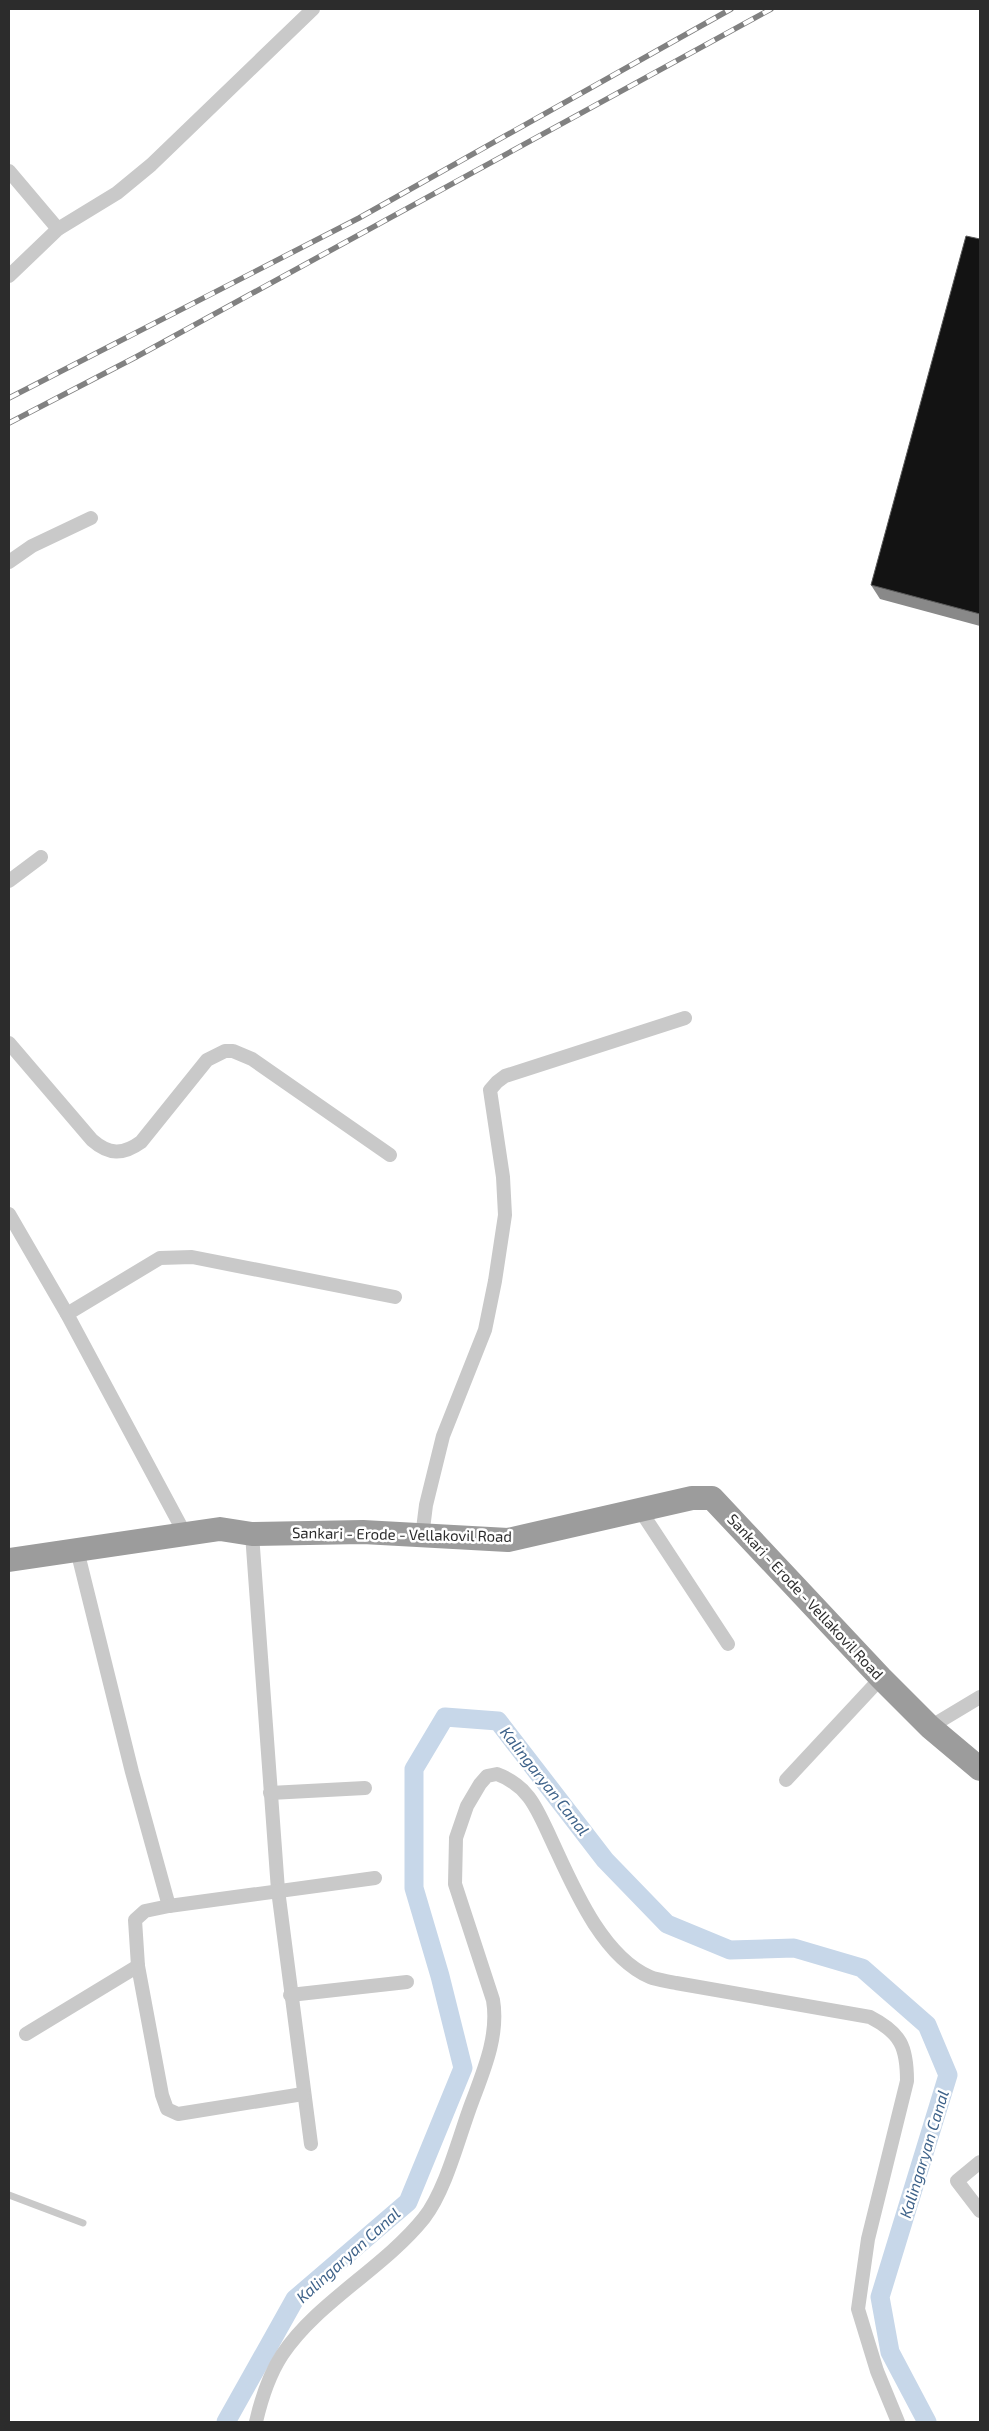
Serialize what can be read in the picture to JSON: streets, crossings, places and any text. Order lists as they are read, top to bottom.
{
  "streets": {
    "highway": ["Sankari - Erode - Vellakovil Road"]
  },
  "water": ["Kalingaryan Canal"]
}
